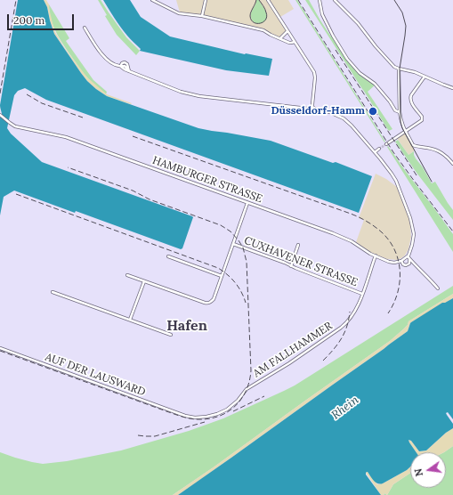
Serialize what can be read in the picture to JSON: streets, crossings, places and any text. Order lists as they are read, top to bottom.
{
  "streets": {
    "street": [
      "HAMBURGER STRASSE",
      "CUXHAVENER STRASSE",
      "AM FALLHAMMER",
      "AUF DER LAUSWARD"
    ]
  },
  "crossings": [
    ["HAMBURGER STRASSE", "AM FALLHAMMER"],
    ["CUXHAVENER STRASSE", "AM FALLHAMMER"],
    ["AM FALLHAMMER", "AUF DER LAUSWARD"]
  ],
  "districts": ["Hafen"],
  "water": ["Rhein"],
  "places": ["Düsseldorf-Hamm"],
  "scale_bar": "200 m",
  "north": "left"
}
